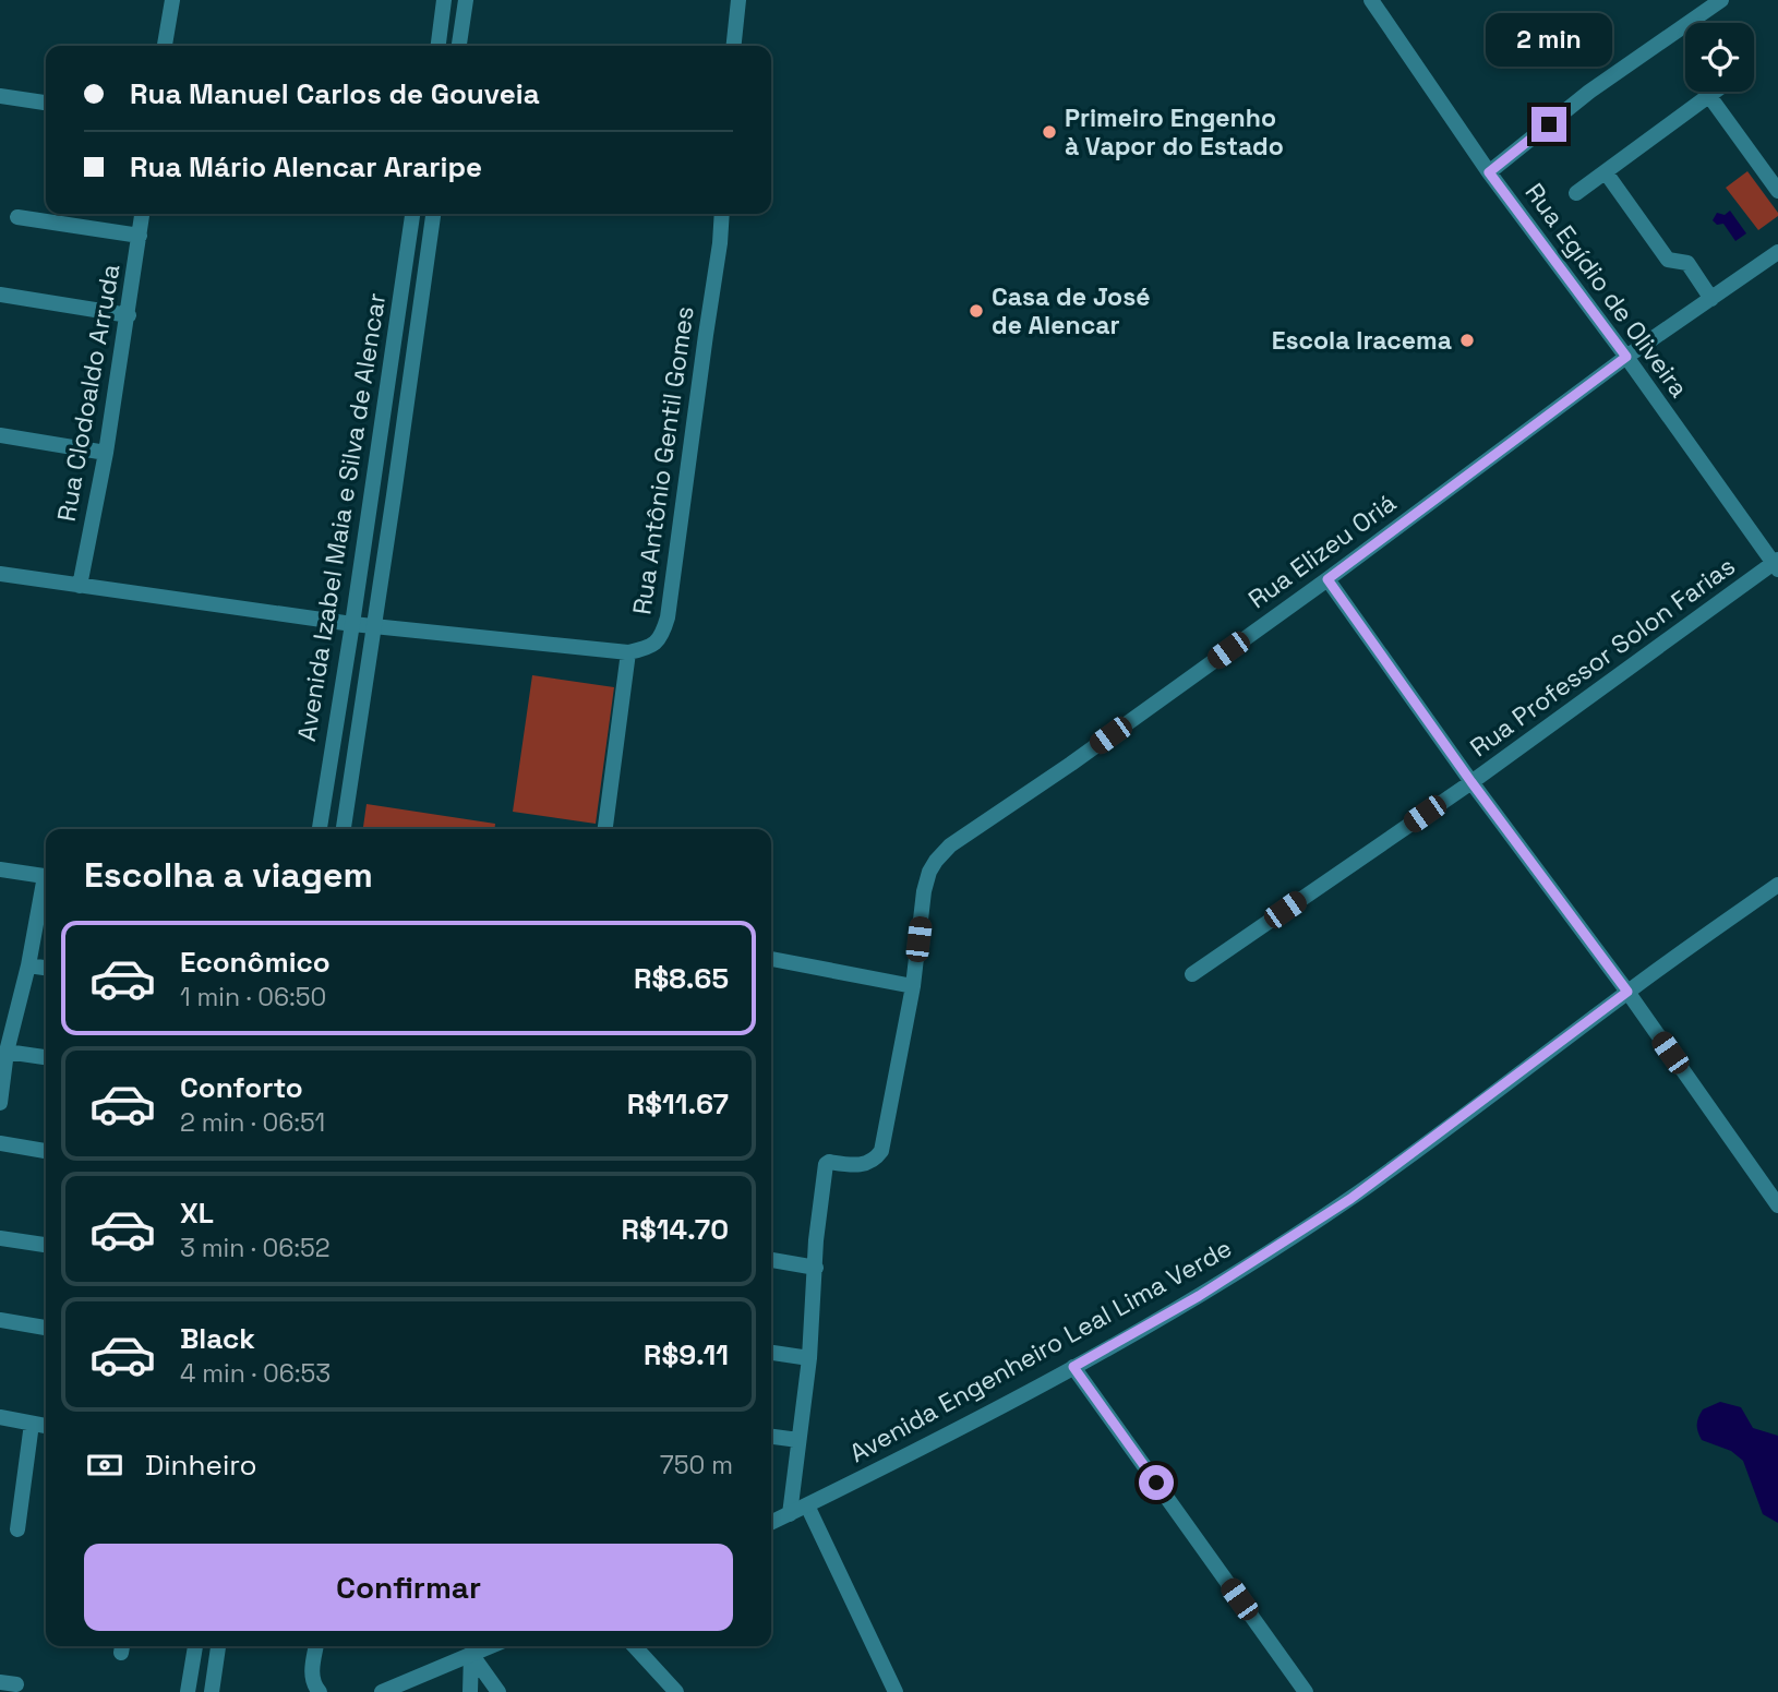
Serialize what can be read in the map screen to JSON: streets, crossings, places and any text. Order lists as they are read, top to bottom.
{
  "streets": {
    "street": [
      "Rua Egídio de Oliveira",
      "Rua Clodoaldo Arruda",
      "Rua Antônio Gentil Gomes",
      "Avenida Izabel Maia e Silva de Alencar",
      "Rua Elizeu Oriá",
      "Rua Professor Solon Farias",
      "Avenida Engenheiro Leal Lima Verde"
    ]
  },
  "crossings": [
    ["Rua Egídio de Oliveira", "Rua Elizeu Oriá"],
    ["Rua Egídio de Oliveira", "Rua Professor Solon Farias"]
  ],
  "places": ["Primeiro Engenho à Vapor do Estado", "Casa de José de Alencar", "Escola Iracema"],
  "page": {
    "bubble": "2 min",
    "banner": ["Rua Manuel Carlos de Gouveia", "Rua Mário Alencar Araripe"],
    "heading": "Escolha a viagem",
    "list": [
      {
        "name": "Econômico",
        "note": "1 min · 06:50",
        "value": "R$8.65"
      },
      {
        "name": "Conforto",
        "note": "2 min · 06:51",
        "value": "R$11.67"
      },
      {
        "name": "XL",
        "note": "3 min · 06:52",
        "value": "R$14.70"
      },
      {
        "name": "Black",
        "note": "4 min · 06:53",
        "value": "R$9.11"
      }
    ],
    "pay": ["Dinheiro", "750 m"],
    "buttons": "Confirmar"
  }
}
